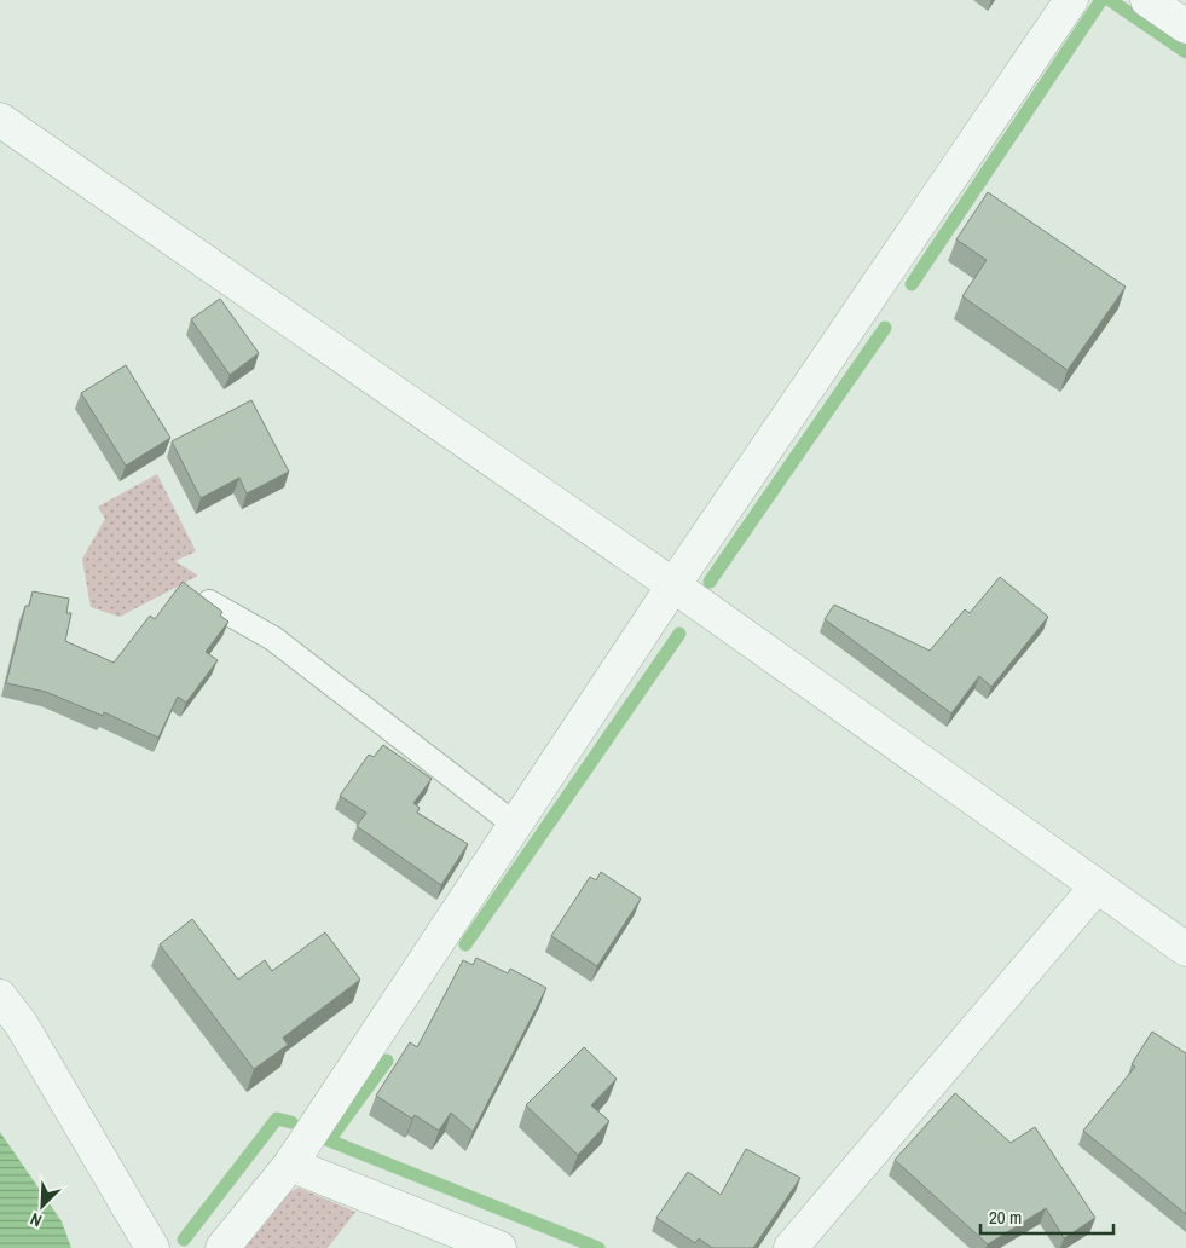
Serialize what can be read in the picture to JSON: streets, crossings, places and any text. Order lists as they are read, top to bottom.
{
  "scale_bar": "20 m",
  "north": "bottom left"
}
